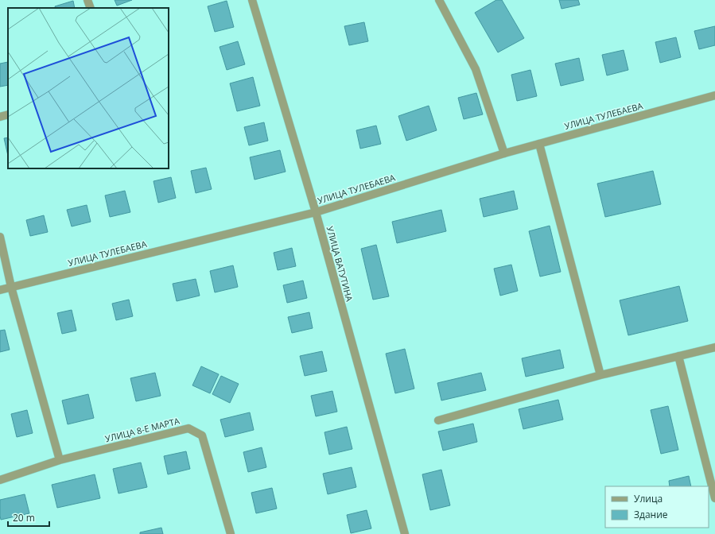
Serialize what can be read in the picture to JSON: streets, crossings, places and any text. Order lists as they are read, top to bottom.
{
  "streets": {
    "street": ["УЛИЦА ТУЛЕБАЕВА", "УЛИЦА ВАТУТИНА", "УЛИЦА 8-Е МАРТА"]
  },
  "crossings": [
    ["УЛИЦА ТУЛЕБАЕВА", "УЛИЦА ВАТУТИНА"]
  ],
  "legend": ["Улица", "Здание"],
  "scale_bar": "20 m"
}
